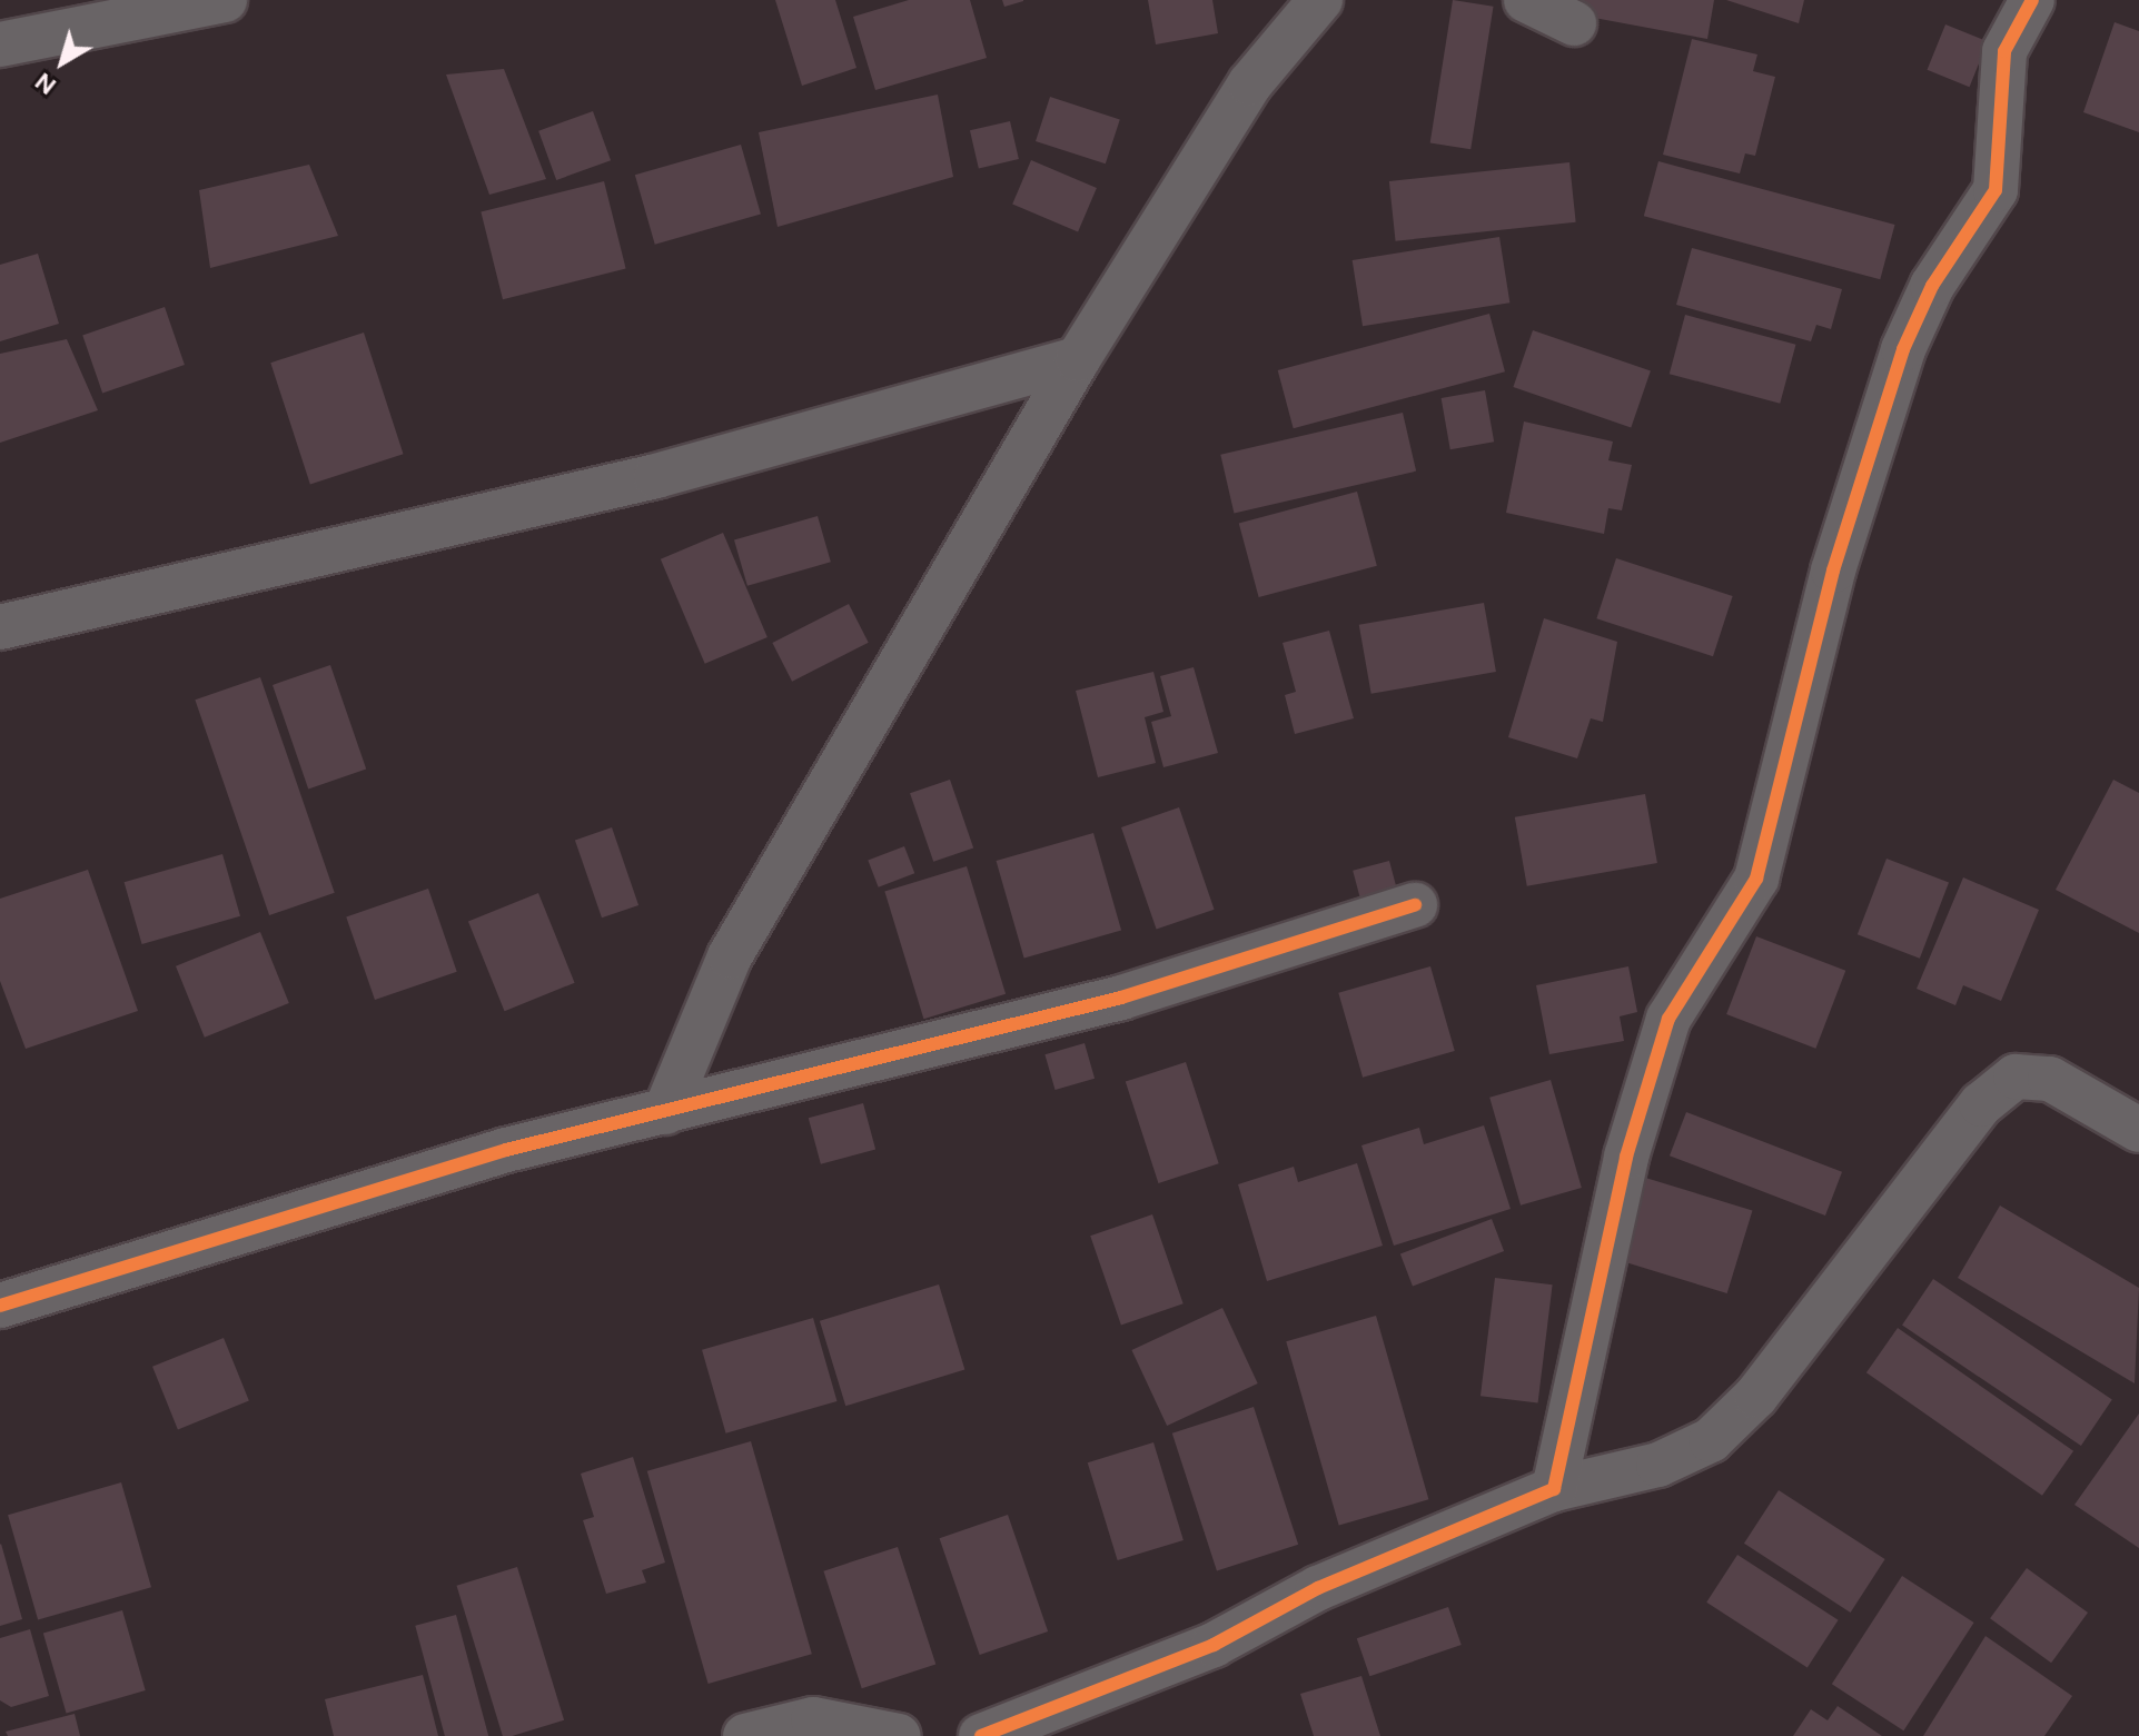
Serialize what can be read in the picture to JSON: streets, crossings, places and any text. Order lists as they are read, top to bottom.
{
  "north": "bottom left"
}
